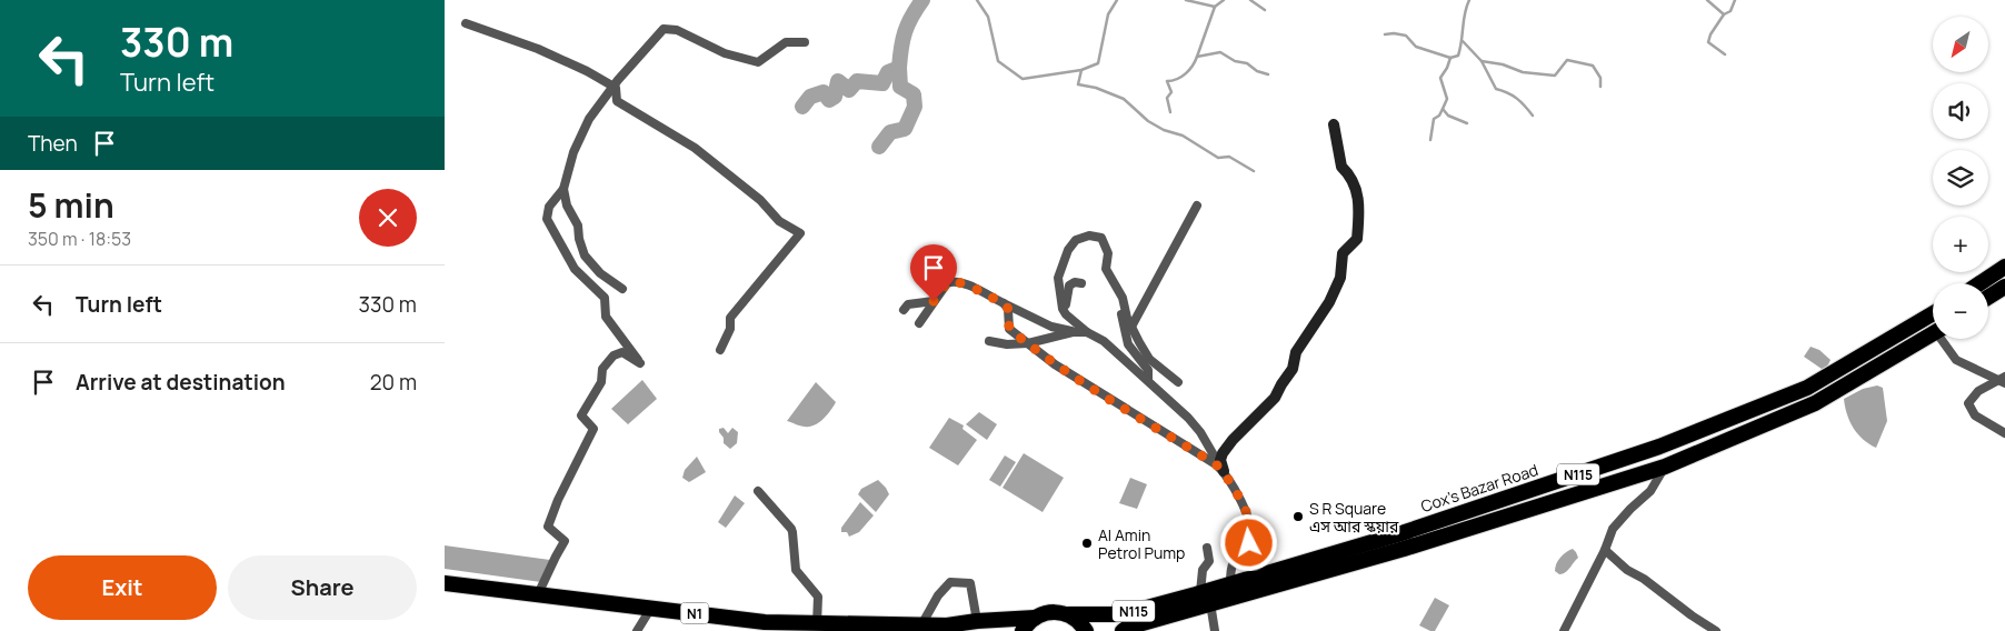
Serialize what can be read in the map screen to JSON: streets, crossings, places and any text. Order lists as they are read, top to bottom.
{
  "streets": {
    "highway": ["N115", "Cox's Bazar Road", "N1"]
  },
  "crossings": [
    ["Cox's Bazar Road", "N1"]
  ],
  "places": ["S R Square এস আর স্কয়ার", "Al Amin Petrol Pump"],
  "north": "bottom left",
  "page": {
    "turn": ["330 m", "Turn left"],
    "map_buttons": ["+", "−"],
    "then": "Then",
    "heading": ["5 min", "350 m · 18:53"],
    "list": [
      {
        "name": "Turn left",
        "value": "330 m"
      },
      {
        "name": "Arrive at destination",
        "value": "20 m"
      }
    ],
    "buttons": ["Exit", "Share"]
  }
}
